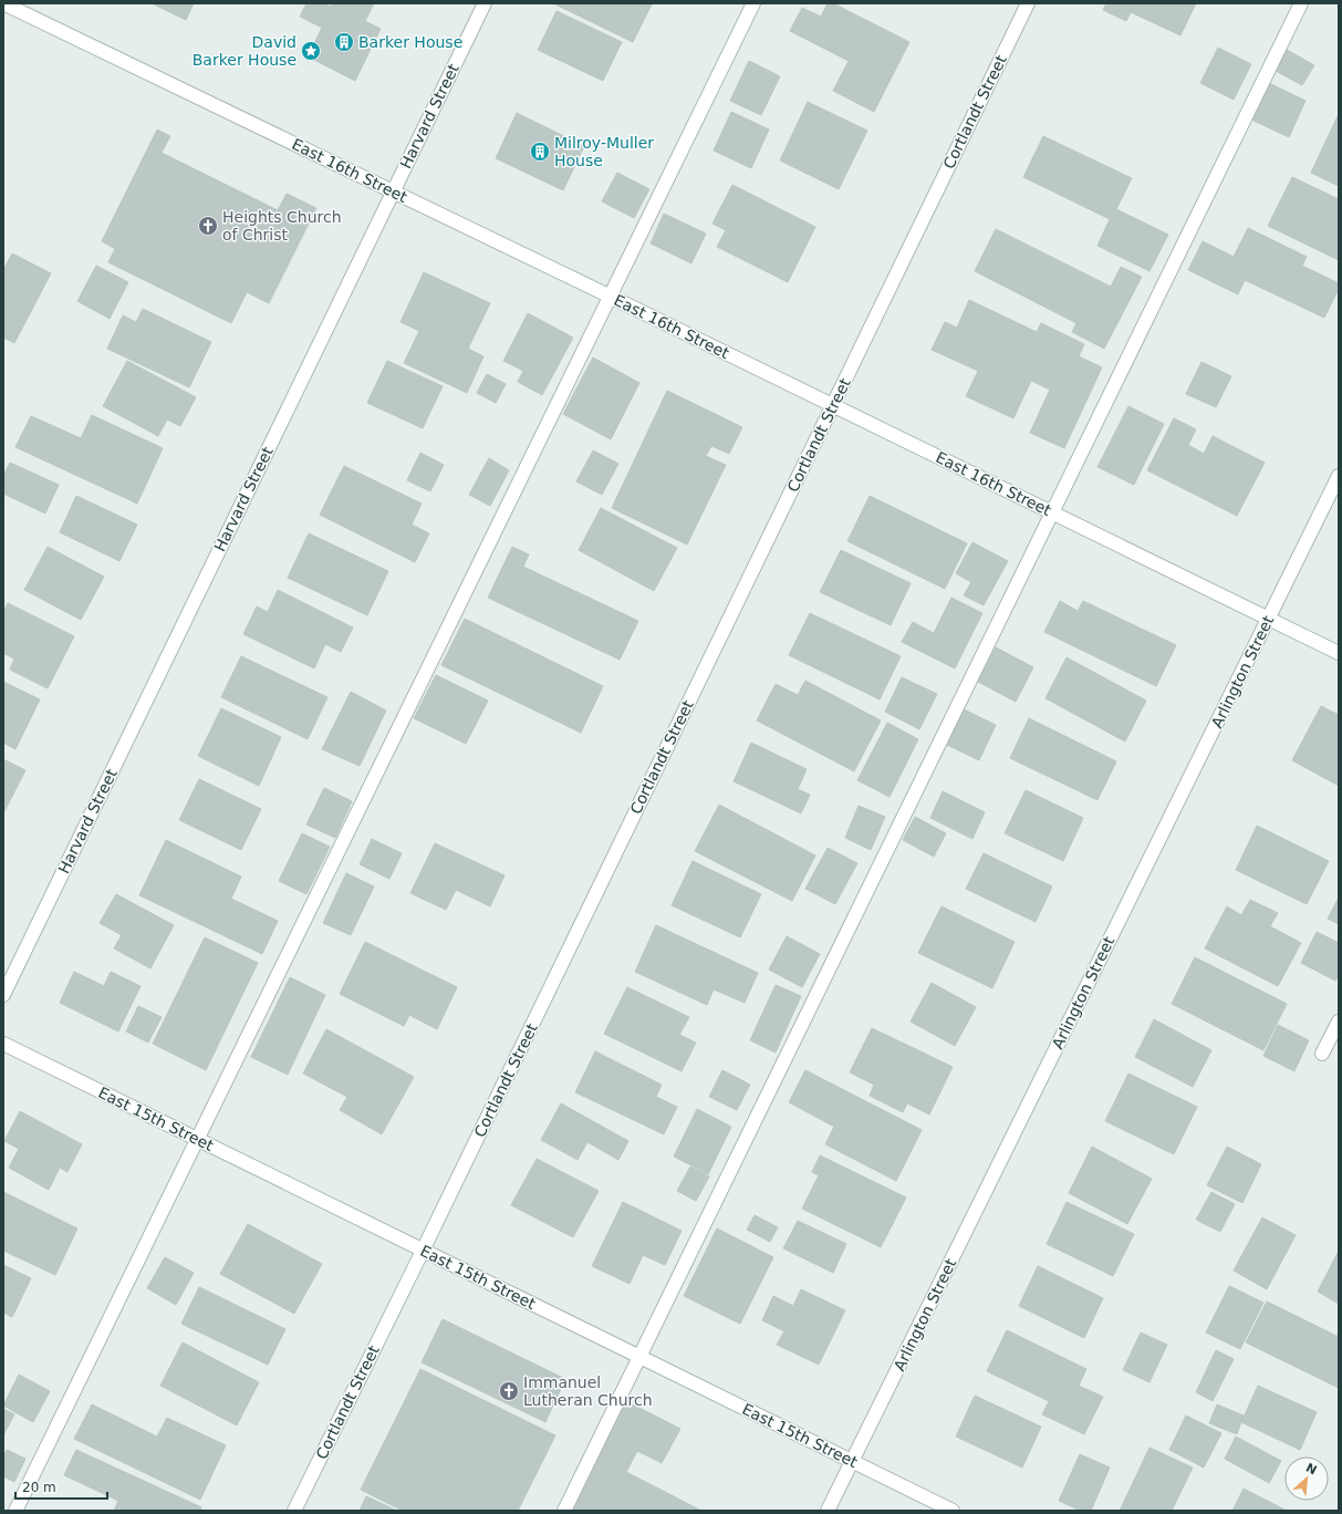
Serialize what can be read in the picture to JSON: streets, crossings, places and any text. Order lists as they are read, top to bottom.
{
  "streets": {
    "street": [
      "Cortlandt Street",
      "Harvard Street",
      "East 16th Street",
      "Arlington Street",
      "East 15th Street"
    ]
  },
  "crossings": [
    ["Cortlandt Street", "East 16th Street"],
    ["Cortlandt Street", "East 15th Street"],
    ["Harvard Street", "East 16th Street"],
    ["East 16th Street", "Arlington Street"],
    ["Arlington Street", "East 15th Street"]
  ],
  "places": {
    "building": ["Barker House", "Milroy-Muller House"],
    "place": ["David Barker House"],
    "church": ["Heights Church of Christ", "Immanuel Lutheran Church"]
  },
  "scale_bar": "20 m",
  "north": "top right"
}
